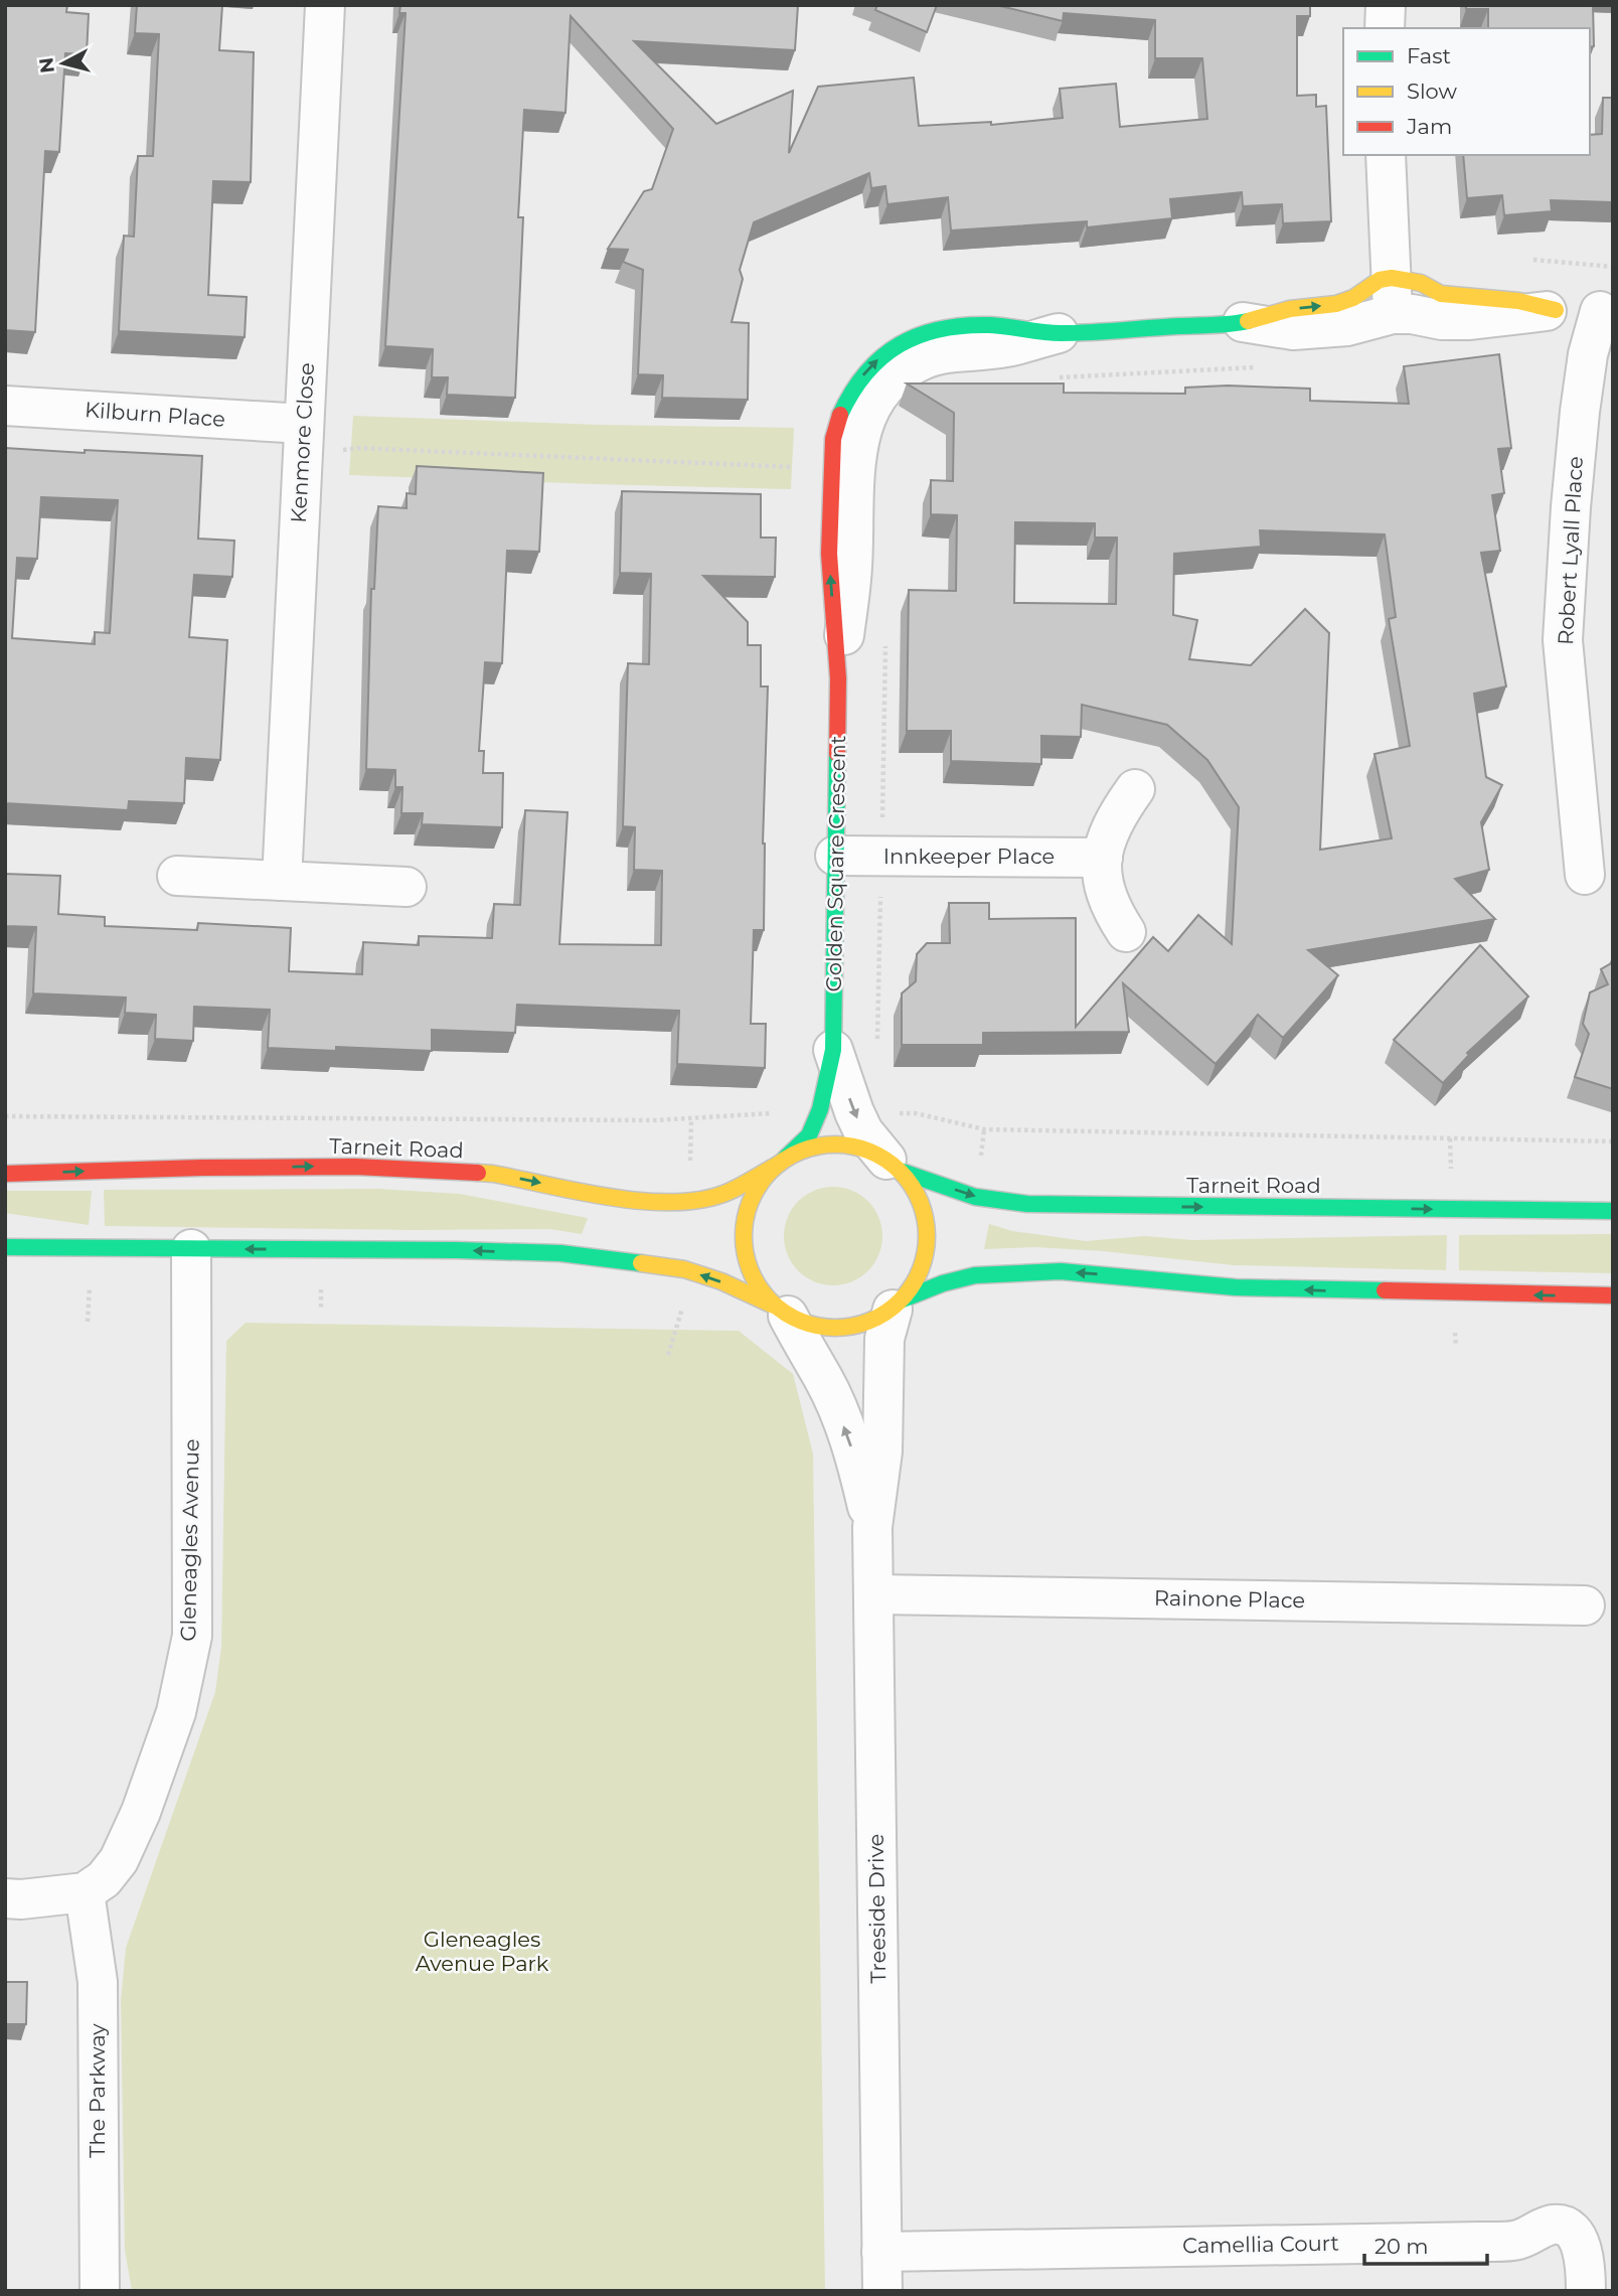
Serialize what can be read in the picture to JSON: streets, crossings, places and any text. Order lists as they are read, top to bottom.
{
  "streets": {
    "main road": ["Golden Square Crescent", "Tarneit Road"],
    "street": [
      "Kilburn Place",
      "Kenmore Close",
      "Robert Lyall Place",
      "Innkeeper Place",
      "Gleneagles Avenue",
      "Rainone Place",
      "Treeside Drive",
      "The Parkway",
      "Camellia Court"
    ]
  },
  "crossings": [
    ["Kilburn Place", "Kenmore Close"],
    ["Robert Lyall Place", "Golden Square Crescent"],
    ["Innkeeper Place", "Golden Square Crescent"],
    ["Golden Square Crescent", "Tarneit Road"],
    ["Golden Square Crescent", "Treeside Drive"],
    ["Tarneit Road", "Treeside Drive"],
    ["Gleneagles Avenue", "The Parkway"],
    ["Rainone Place", "Treeside Drive"],
    ["Treeside Drive", "Camellia Court"]
  ],
  "parks": ["Gleneagles Avenue Park"],
  "legend": ["Fast", "Slow", "Jam"],
  "scale_bar": "20 m",
  "north": "left"
}
